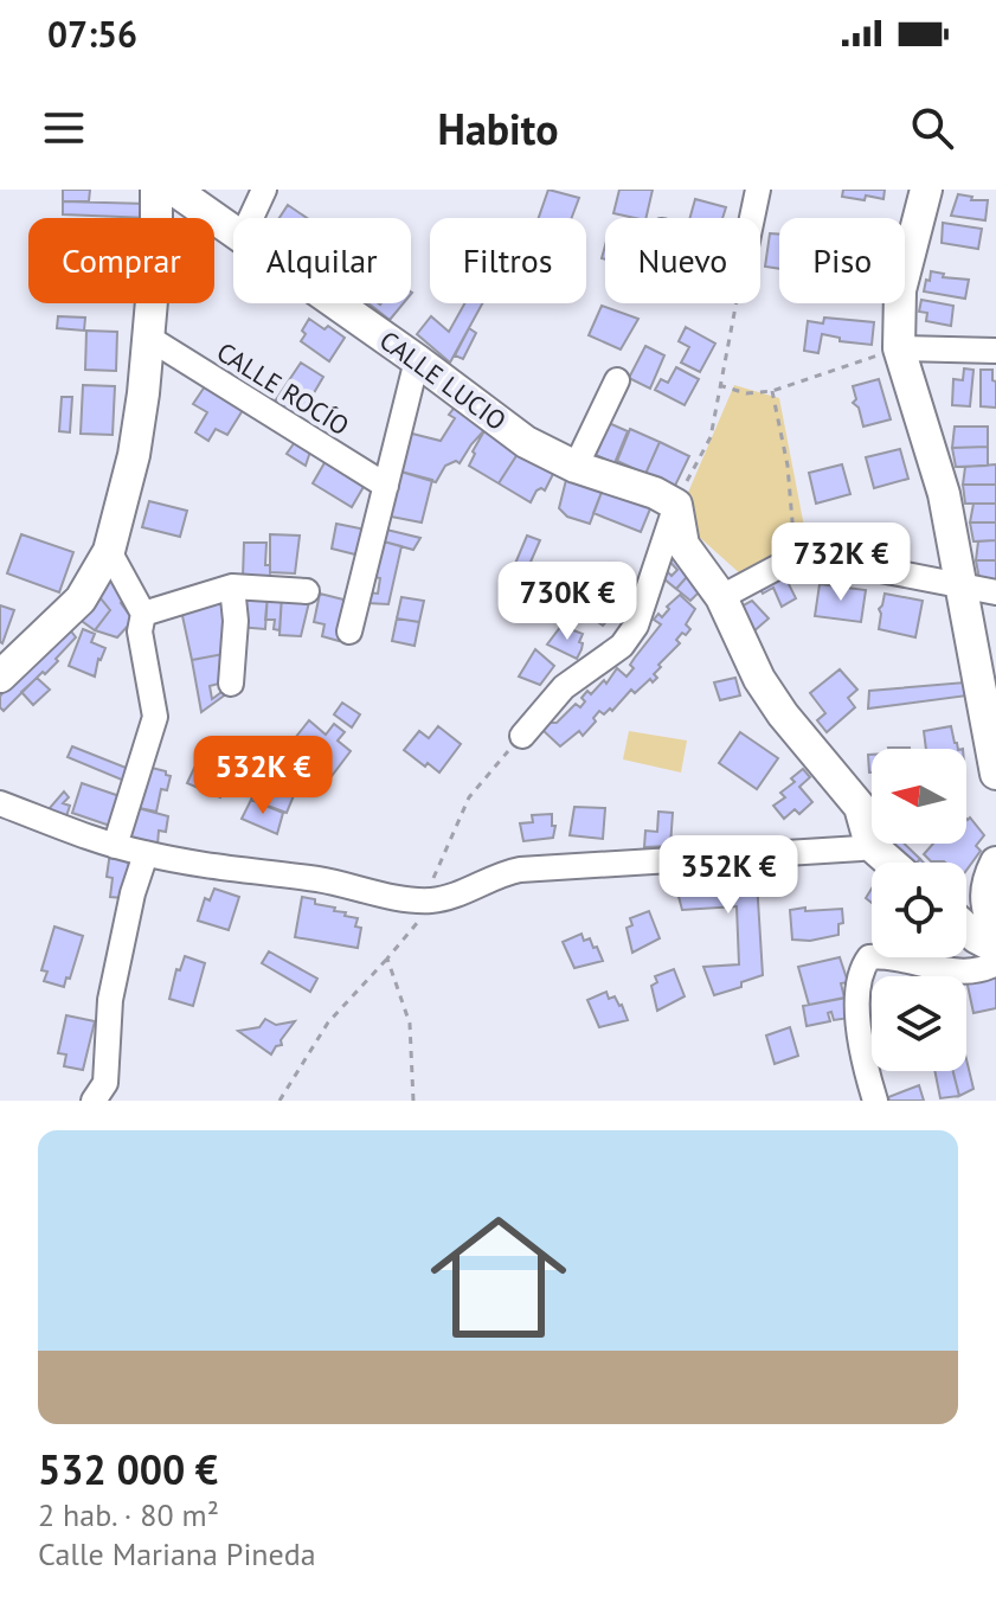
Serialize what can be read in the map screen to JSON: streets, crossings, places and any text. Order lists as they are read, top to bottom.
{
  "streets": {
    "street": ["CALLE LUCIO", "CALLE ROCÍO"]
  },
  "north": "left",
  "page": {
    "status": "07:56",
    "header": "Habito",
    "chip": [
      "Comprar",
      "Alquilar",
      "Filtros",
      "Nuevo",
      "Piso"
    ],
    "price": [
      "732K €",
      "730K €",
      "532K €",
      "352K €"
    ],
    "list": [
      {
        "name": "532 000 €",
        "note": "2 hab. · 80 m² · Calle Mariana Pineda"
      }
    ]
  }
}
